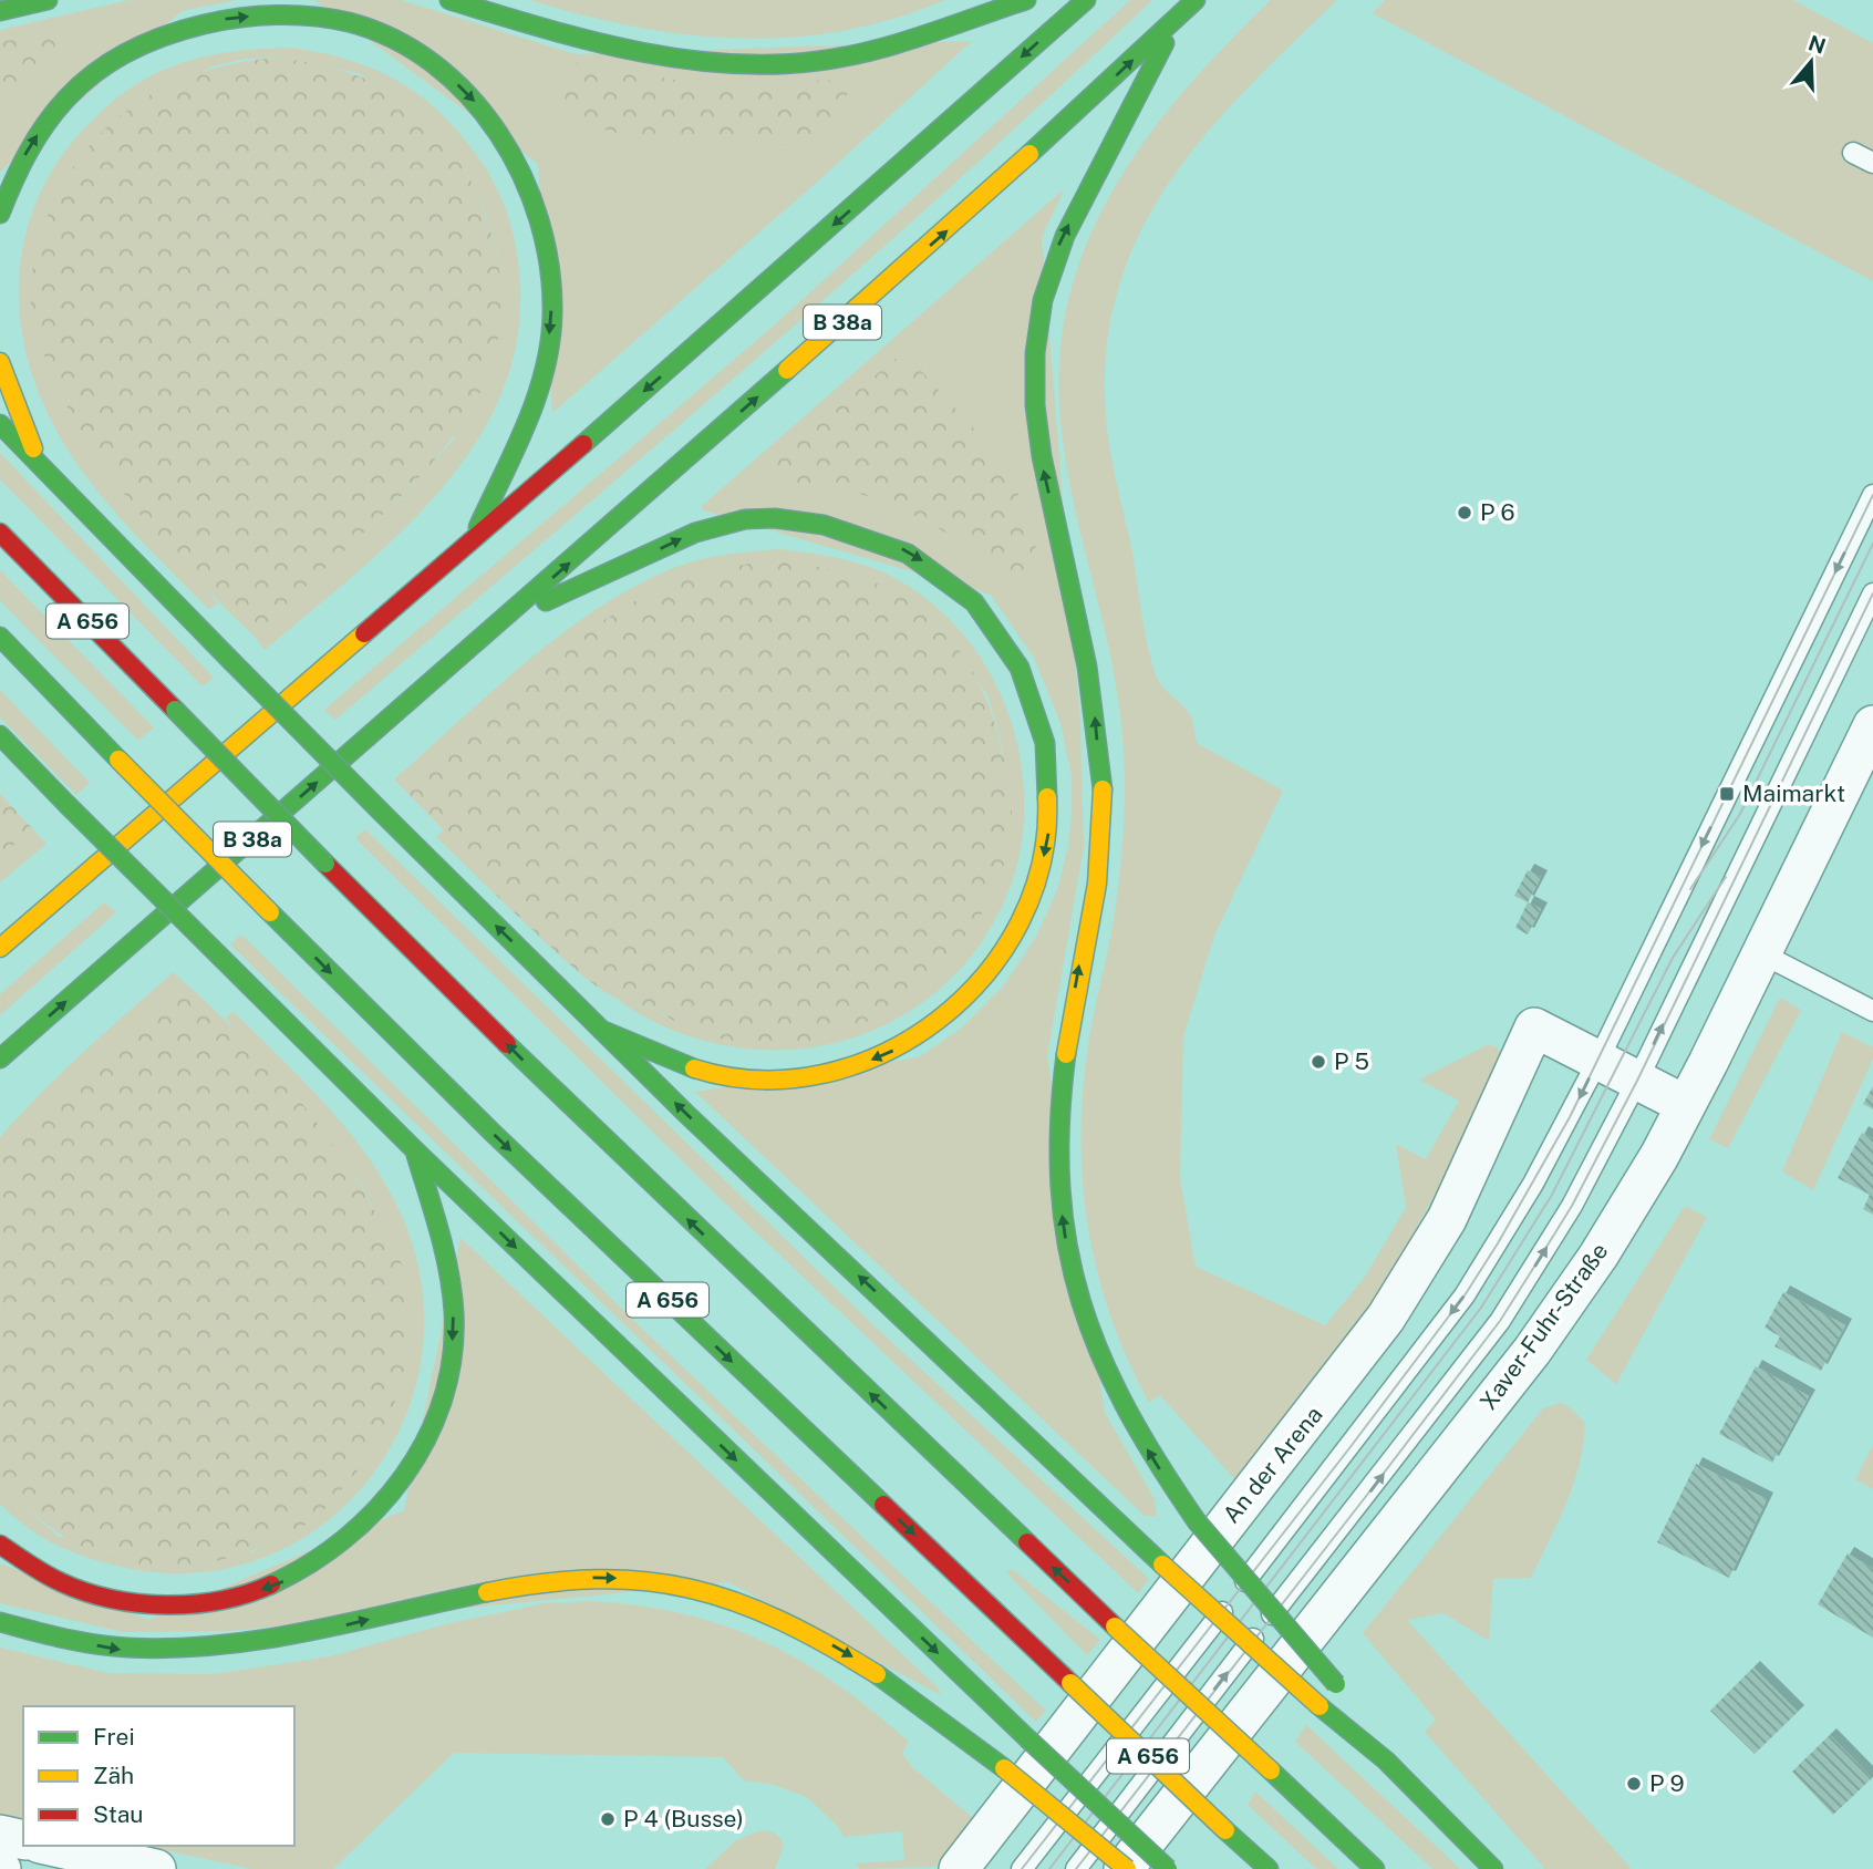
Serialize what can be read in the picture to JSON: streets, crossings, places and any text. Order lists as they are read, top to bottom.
{
  "streets": {
    "highway": ["B 38a", "A 656"],
    "street": ["Xaver-Fuhr-Straße", "An der Arena"]
  },
  "places": {
    "other": [
      "P 6",
      "P 5",
      "P 9",
      "P 4 (Busse)"
    ],
    "transit": ["Maimarkt"]
  },
  "legend": ["Frei", "Zäh", "Stau"],
  "north": "top"
}
